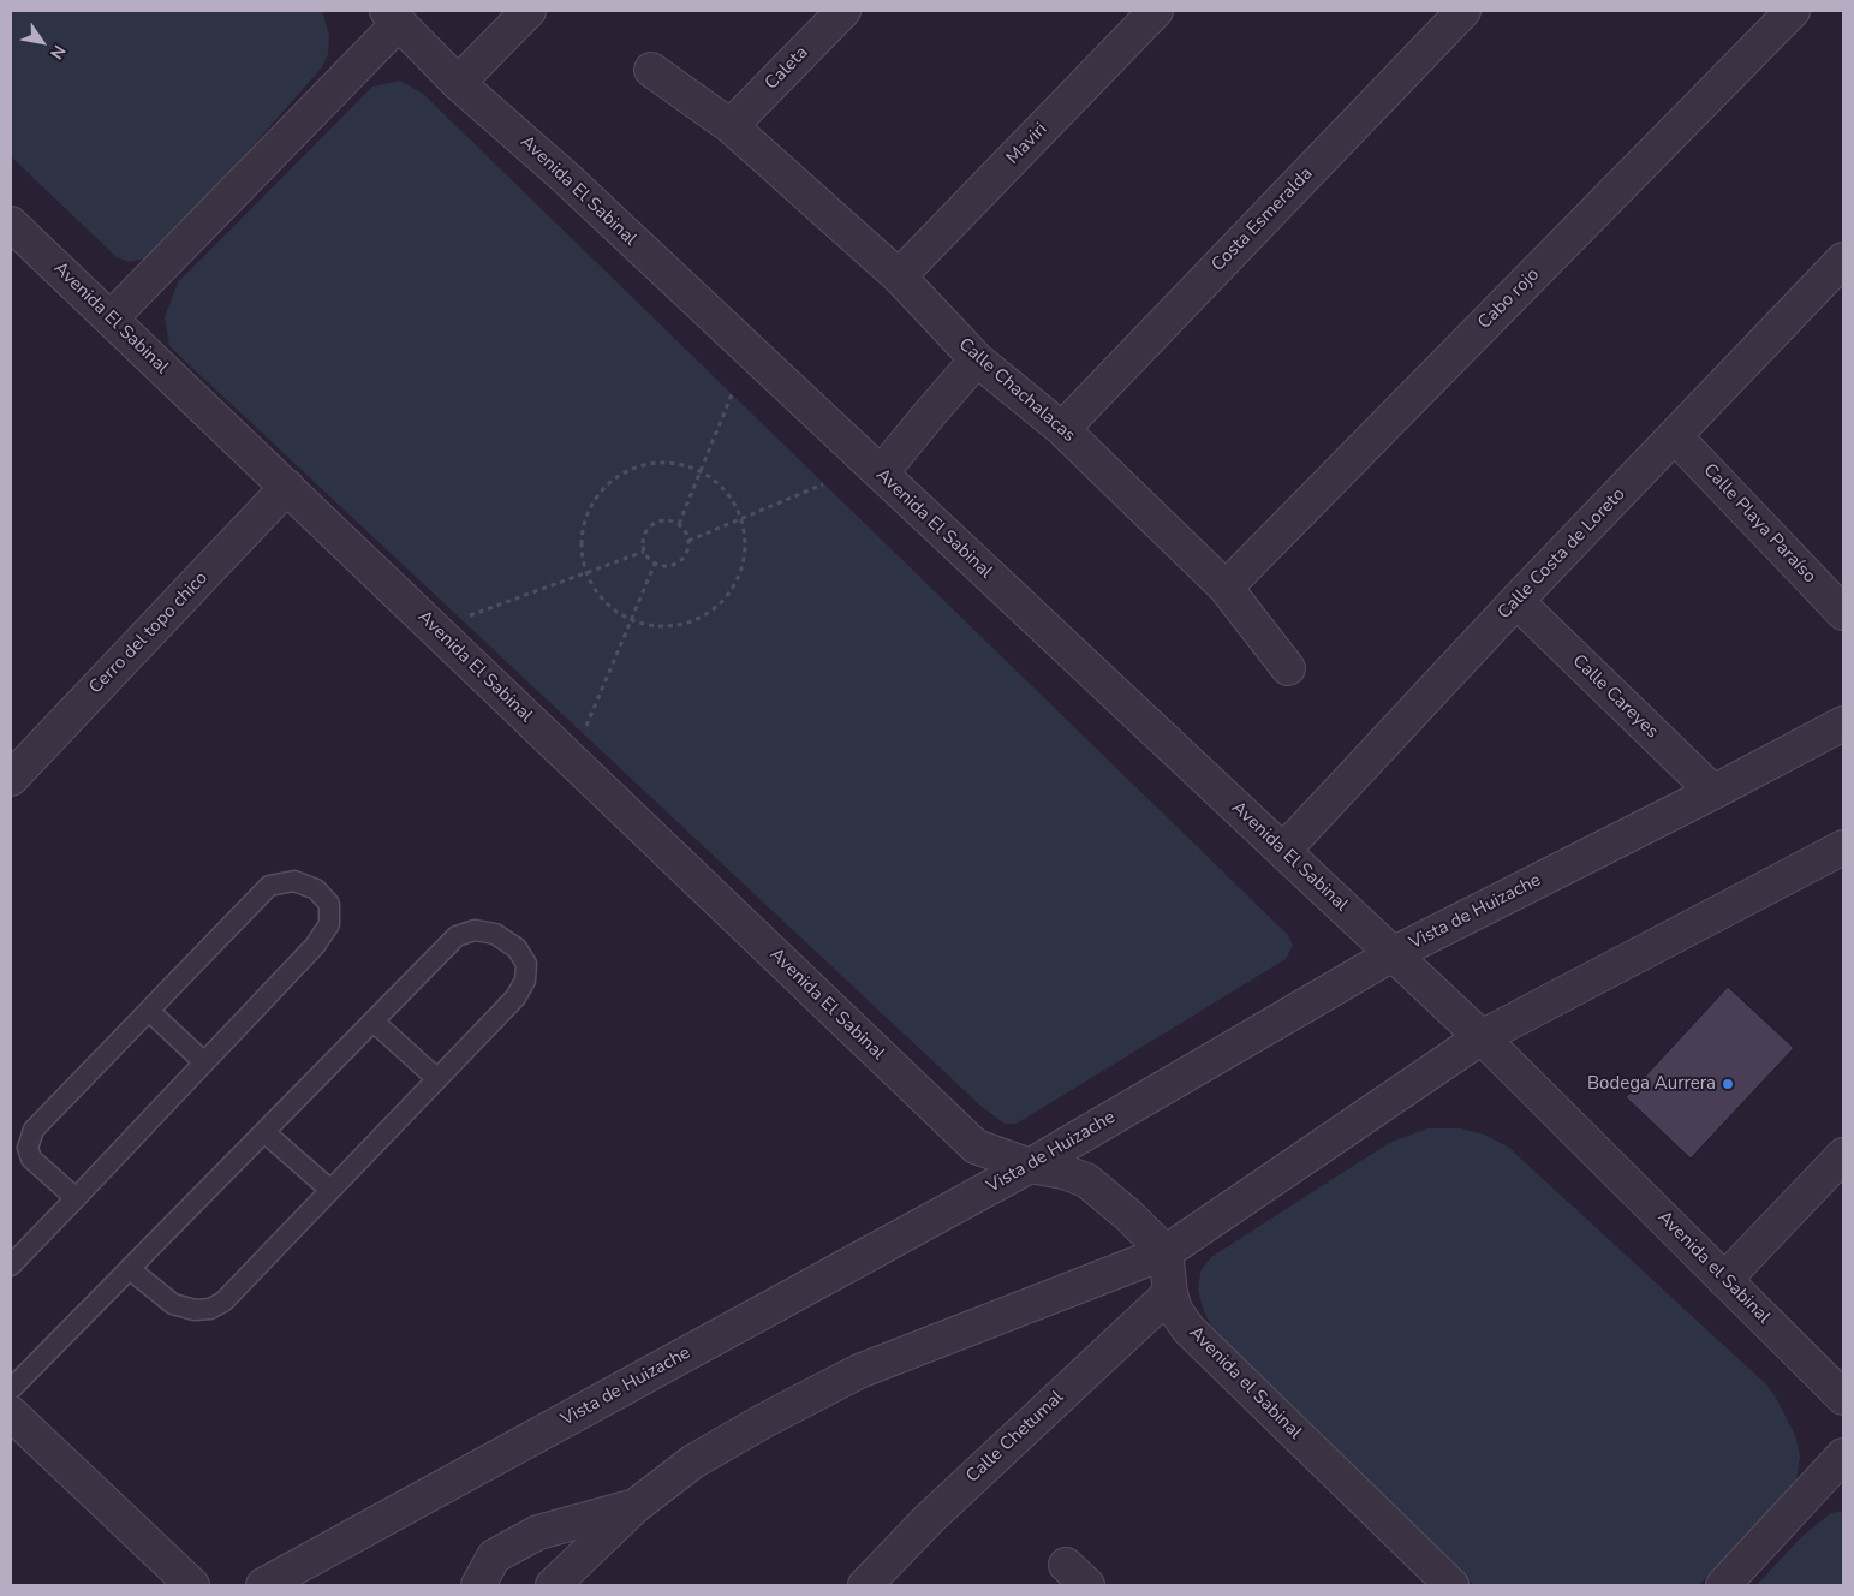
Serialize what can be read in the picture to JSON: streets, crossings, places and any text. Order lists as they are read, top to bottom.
{
  "streets": {
    "street": [
      "Caleta",
      "Maviri",
      "Avenida El Sabinal",
      "Costa Esmeralda",
      "Cabo rojo",
      "Calle Chachalacas",
      "Calle Playa Paraíso",
      "Calle Costa de Loreto",
      "Cerro del topo chico",
      "Calle Careyes",
      "Vista de Huizache",
      "Avenida el Sabinal",
      "Calle Chetumal"
    ]
  },
  "crossings": [
    ["Caleta", "Calle Chachalacas"],
    ["Maviri", "Calle Chachalacas"],
    ["Avenida El Sabinal", "Calle Costa de Loreto"],
    ["Avenida El Sabinal", "Cerro del topo chico"],
    ["Avenida El Sabinal", "Vista de Huizache"],
    ["Avenida El Sabinal", "Avenida el Sabinal"],
    ["Costa Esmeralda", "Calle Chachalacas"],
    ["Cabo rojo", "Calle Chachalacas"],
    ["Calle Playa Paraíso", "Calle Costa de Loreto"],
    ["Calle Costa de Loreto", "Calle Careyes"],
    ["Calle Careyes", "Vista de Huizache"],
    ["Avenida el Sabinal", "Calle Chetumal"]
  ],
  "places": ["Bodega Aurrera"],
  "north": "bottom right"
}
